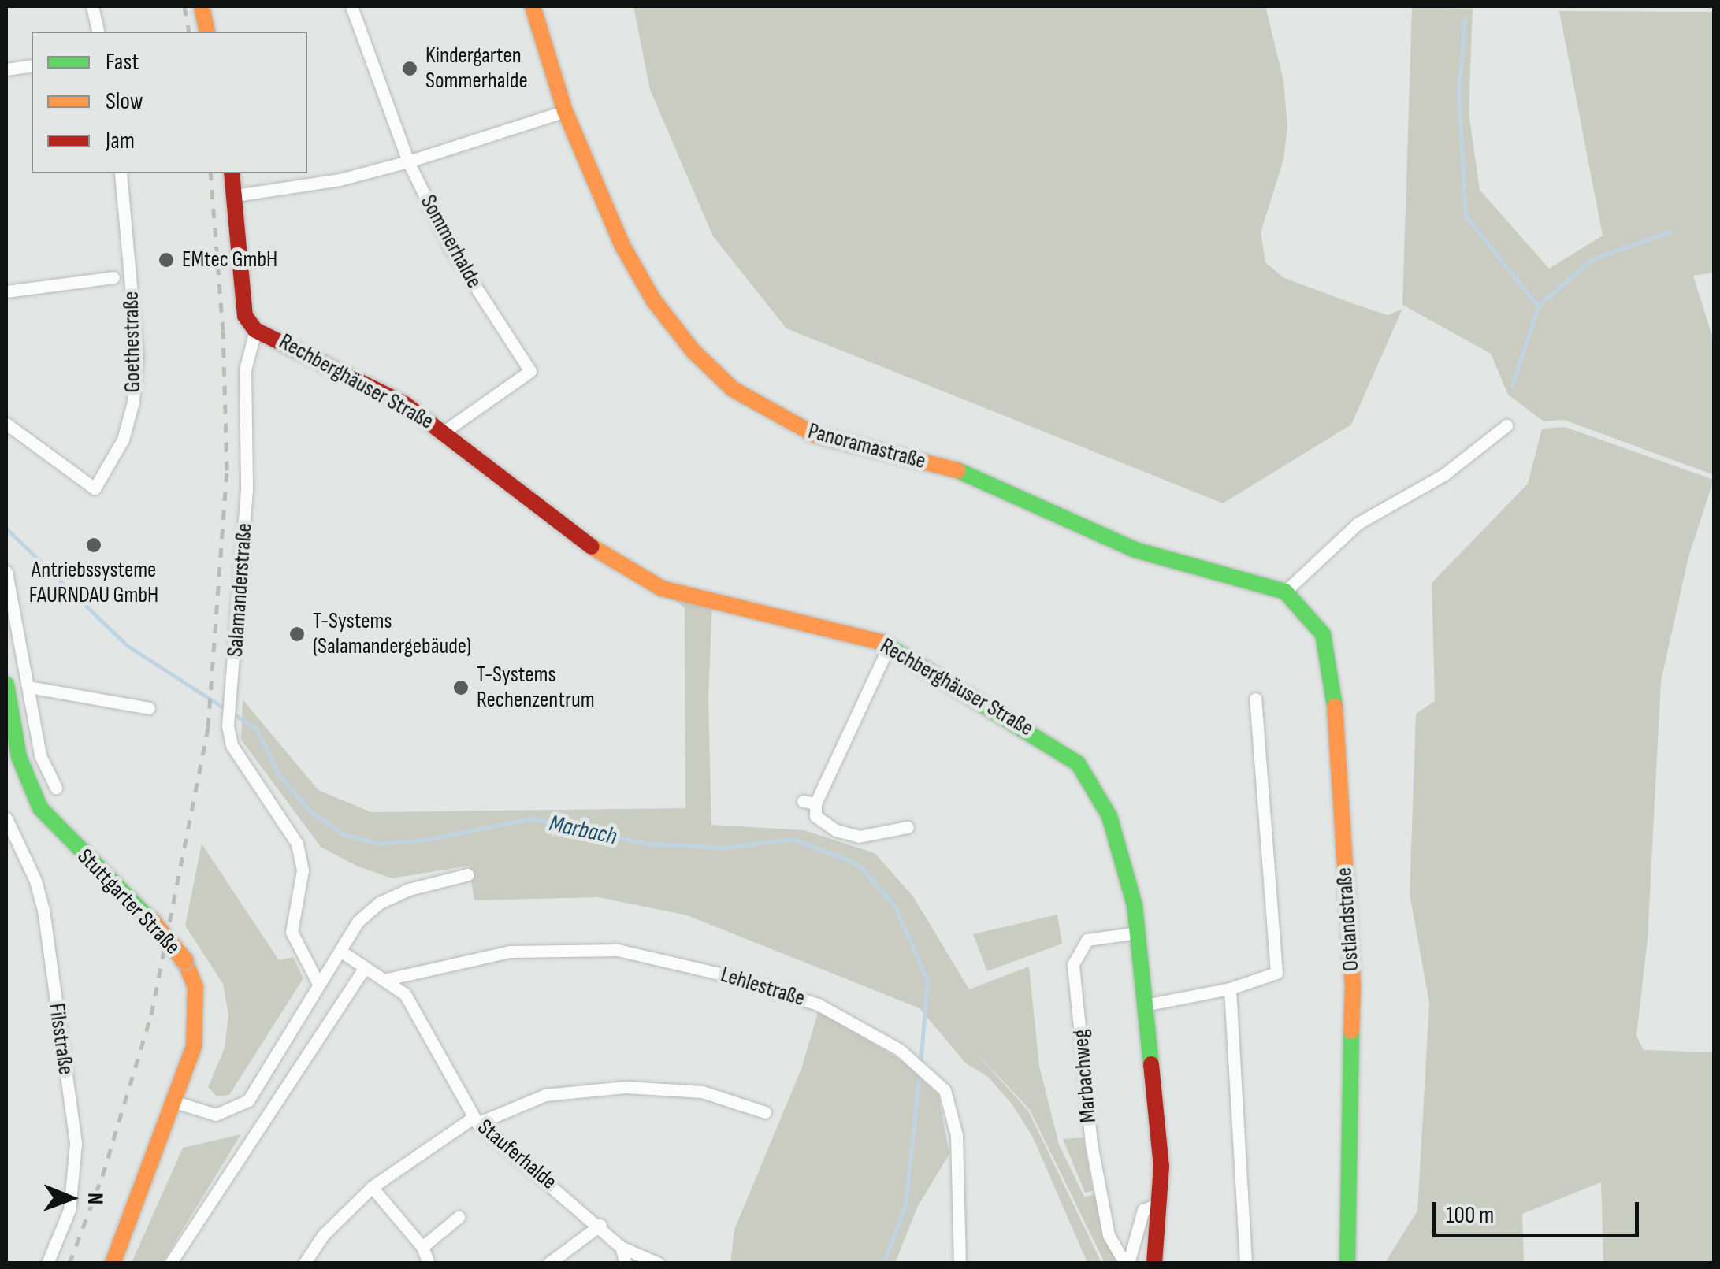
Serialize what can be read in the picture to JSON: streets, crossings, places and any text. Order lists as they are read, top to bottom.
{
  "streets": {
    "street": [
      "Sommerhalde",
      "Goethestraße",
      "Rechberghäuser Straße",
      "Panoramastraße",
      "Salamanderstraße",
      "Stuttgarter Straße",
      "Ostlandstraße",
      "Lehlestraße",
      "Filsstraße",
      "Marbachweg",
      "Stauferhalde"
    ]
  },
  "crossings": [
    ["Sommerhalde", "Rechberghäuser Straße"],
    ["Rechberghäuser Straße", "Salamanderstraße"],
    ["Rechberghäuser Straße", "Marbachweg"],
    ["Panoramastraße", "Ostlandstraße"],
    ["Lehlestraße", "Stauferhalde"]
  ],
  "water": ["Marbach"],
  "places": [
    "Kindergarten Sommerhalde",
    "EMtec GmbH",
    "Antriebssysteme FAURNDAU GmbH",
    "T-Systems (Salamandergebäude)",
    "T-Systems Rechenzentrum"
  ],
  "legend": ["Fast", "Slow", "Jam"],
  "scale_bar": "100 m",
  "north": "right"
}
